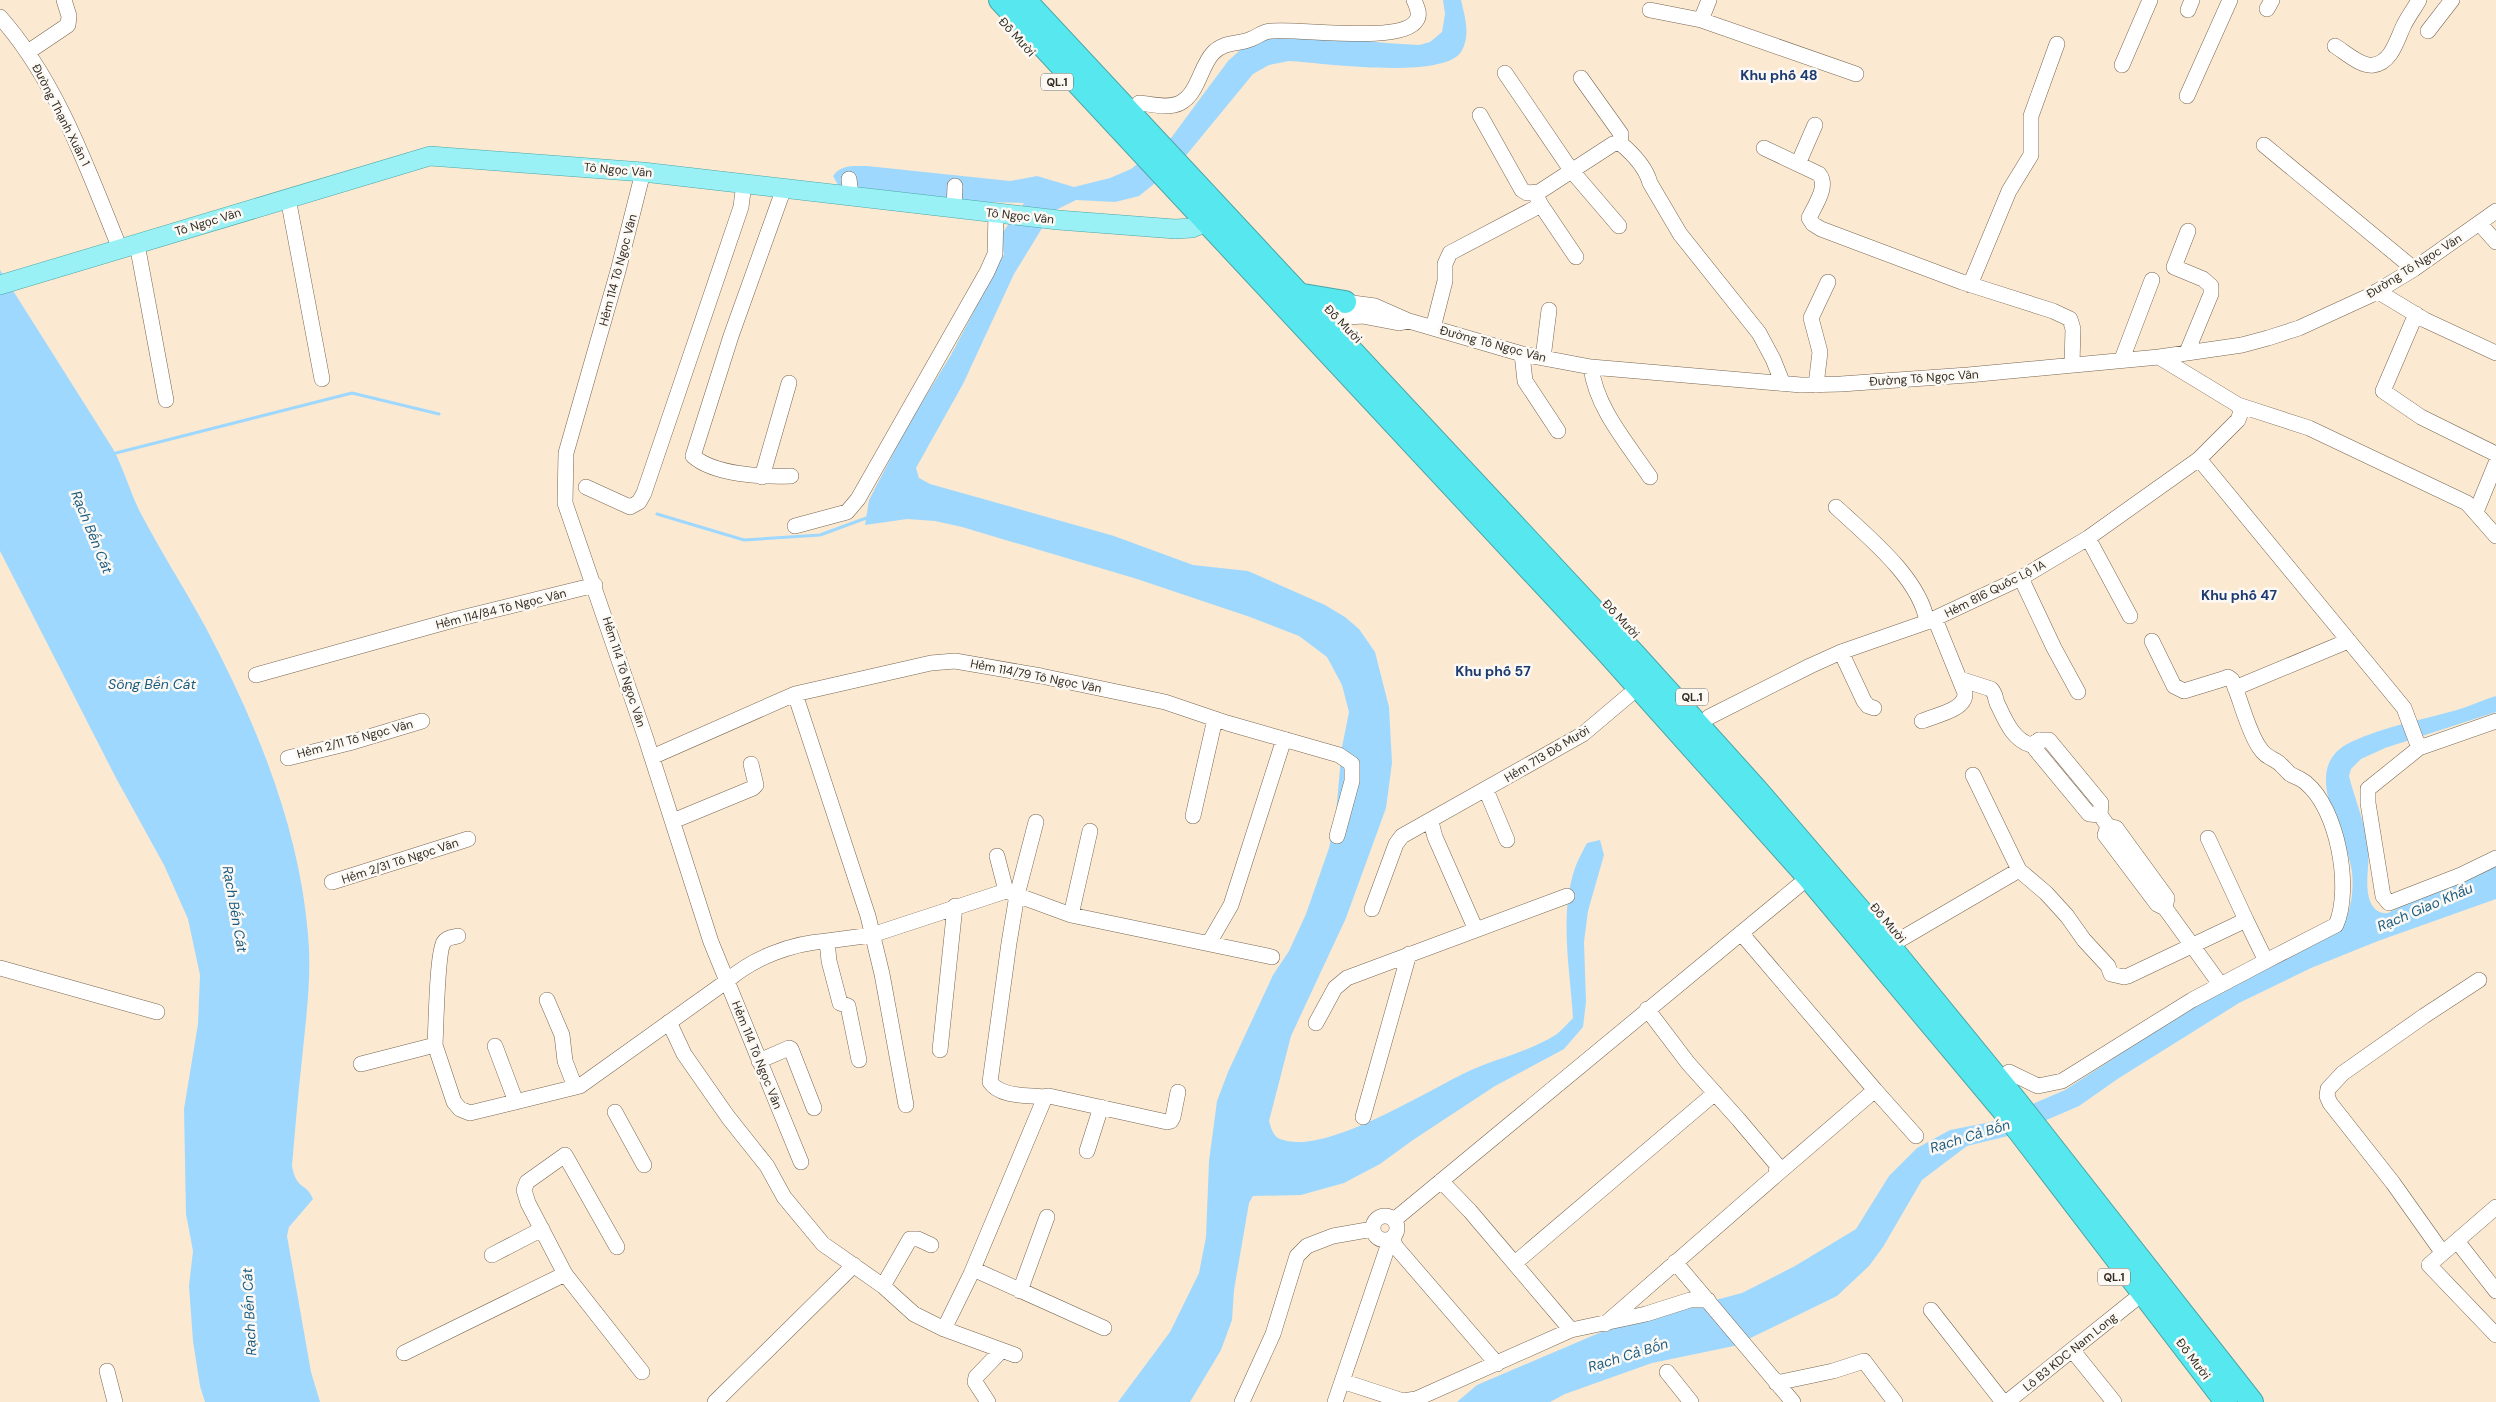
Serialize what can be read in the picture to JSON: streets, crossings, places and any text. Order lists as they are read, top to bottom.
{
  "streets": {
    "highway": ["Đỗ Mười", "QL.1"],
    "main road": ["Tô Ngọc Vân"],
    "street": [
      "Đường Thạnh Xuân 1",
      "Đường Tô Ngọc Vân",
      "Hẻm 114 Tô Ngọc Vân",
      "Hẻm 816 Quốc Lộ 1A",
      "Hẻm 114/84 Tô Ngọc Vân",
      "Hẻm 114/79 Tô Ngọc Vân",
      "Hẻm 2/11 Tô Ngọc Vân",
      "Hẻm 713 Đỗ Mười",
      "Hẻm 2/31 Tô Ngọc Vân",
      "Lô B3 KDC Nam Long"
    ]
  },
  "crossings": [
    ["Đỗ Mười", "QL.1"],
    ["Đỗ Mười", "Tô Ngọc Vân"],
    ["Đỗ Mười", "Đường Tô Ngọc Vân"],
    ["Đỗ Mười", "Hẻm 816 Quốc Lộ 1A"],
    ["Đỗ Mười", "Hẻm 713 Đỗ Mười"],
    ["Đỗ Mười", "Lô B3 KDC Nam Long"],
    ["Đường Thạnh Xuân 1", "Tô Ngọc Vân"],
    ["Tô Ngọc Vân", "Hẻm 114 Tô Ngọc Vân"],
    ["Hẻm 114 Tô Ngọc Vân", "Hẻm 114/84 Tô Ngọc Vân"],
    ["Hẻm 114 Tô Ngọc Vân", "Hẻm 114/79 Tô Ngọc Vân"]
  ],
  "districts": ["Khu phố 48", "Khu phố 47", "Khu phố 57"],
  "water": [
    "Rạch Bến Cát",
    "Sông Bến Cát",
    "Rạch Giao Khẩu",
    "Rạch Cả Bốn"
  ]
}
